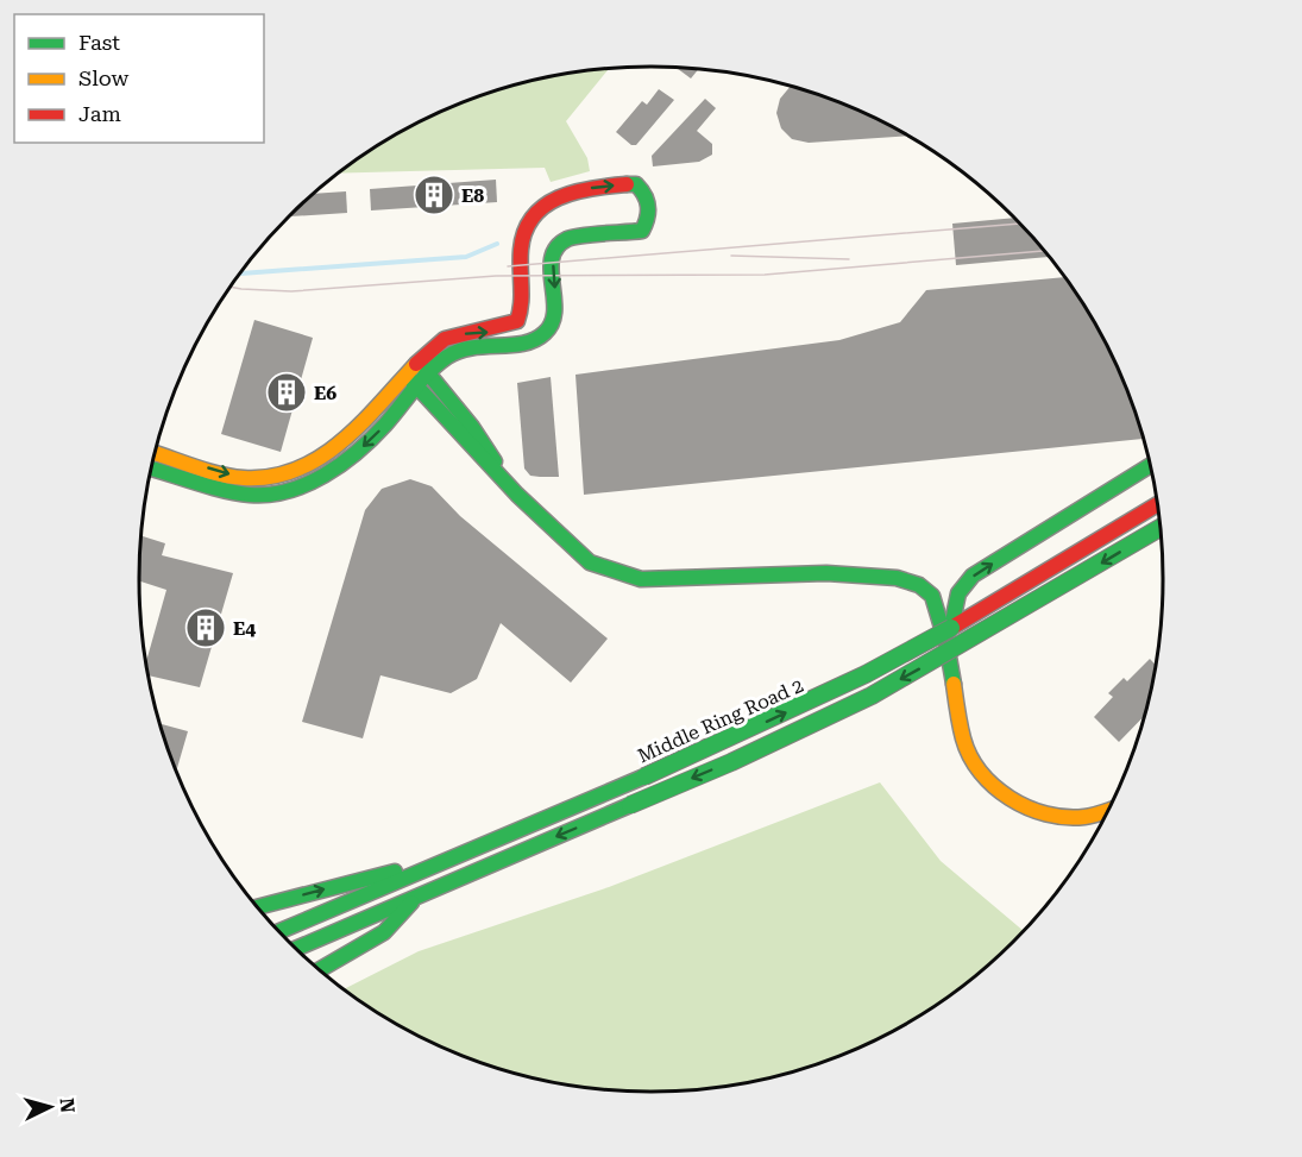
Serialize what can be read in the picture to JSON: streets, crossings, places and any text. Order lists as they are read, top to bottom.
{
  "streets": {
    "main road": ["Middle Ring Road 2"]
  },
  "places": {
    "building": ["E8", "E6", "E4"]
  },
  "legend": ["Fast", "Slow", "Jam"],
  "north": "right"
}
